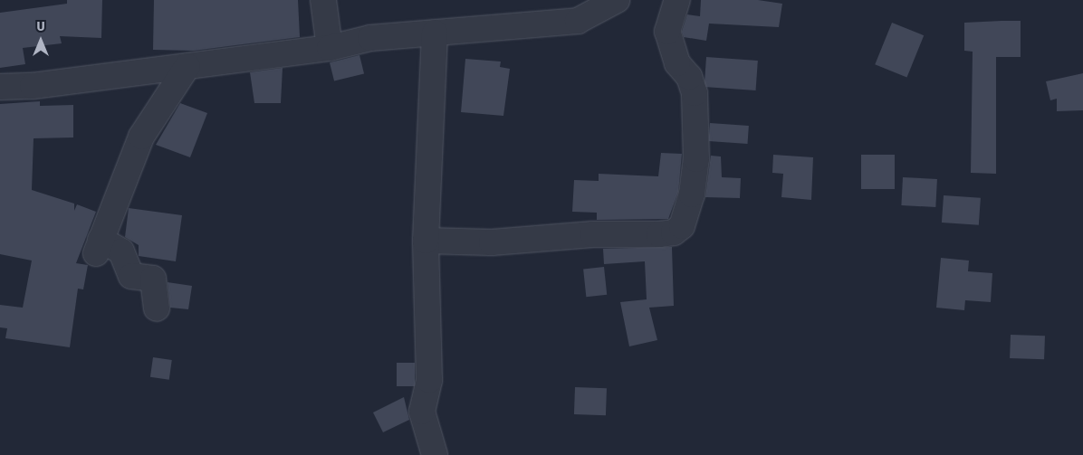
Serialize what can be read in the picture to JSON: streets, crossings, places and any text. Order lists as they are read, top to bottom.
{
  "north": "top"
}
